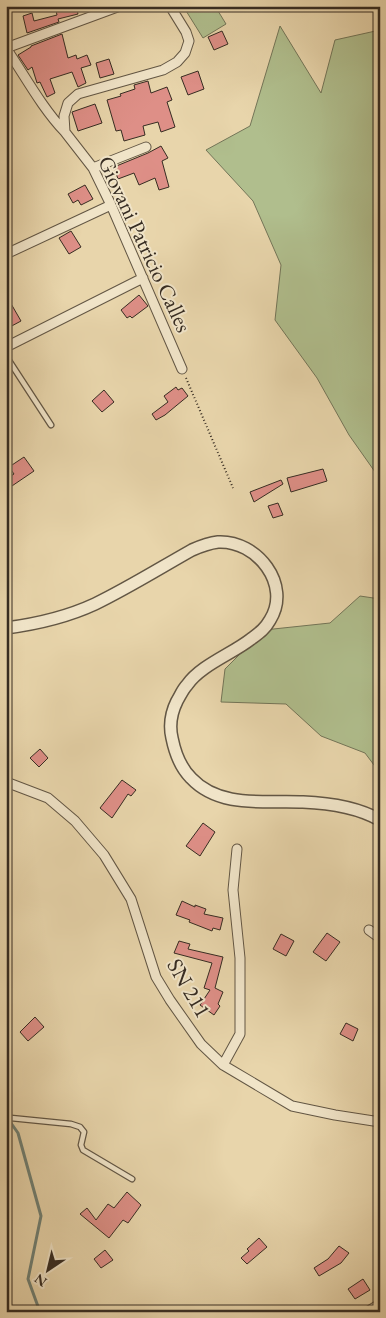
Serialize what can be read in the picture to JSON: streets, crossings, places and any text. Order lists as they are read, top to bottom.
{
  "streets": {
    "street": ["Giovani Patricio Calles", "SN 211"]
  },
  "north": "bottom left"
}
